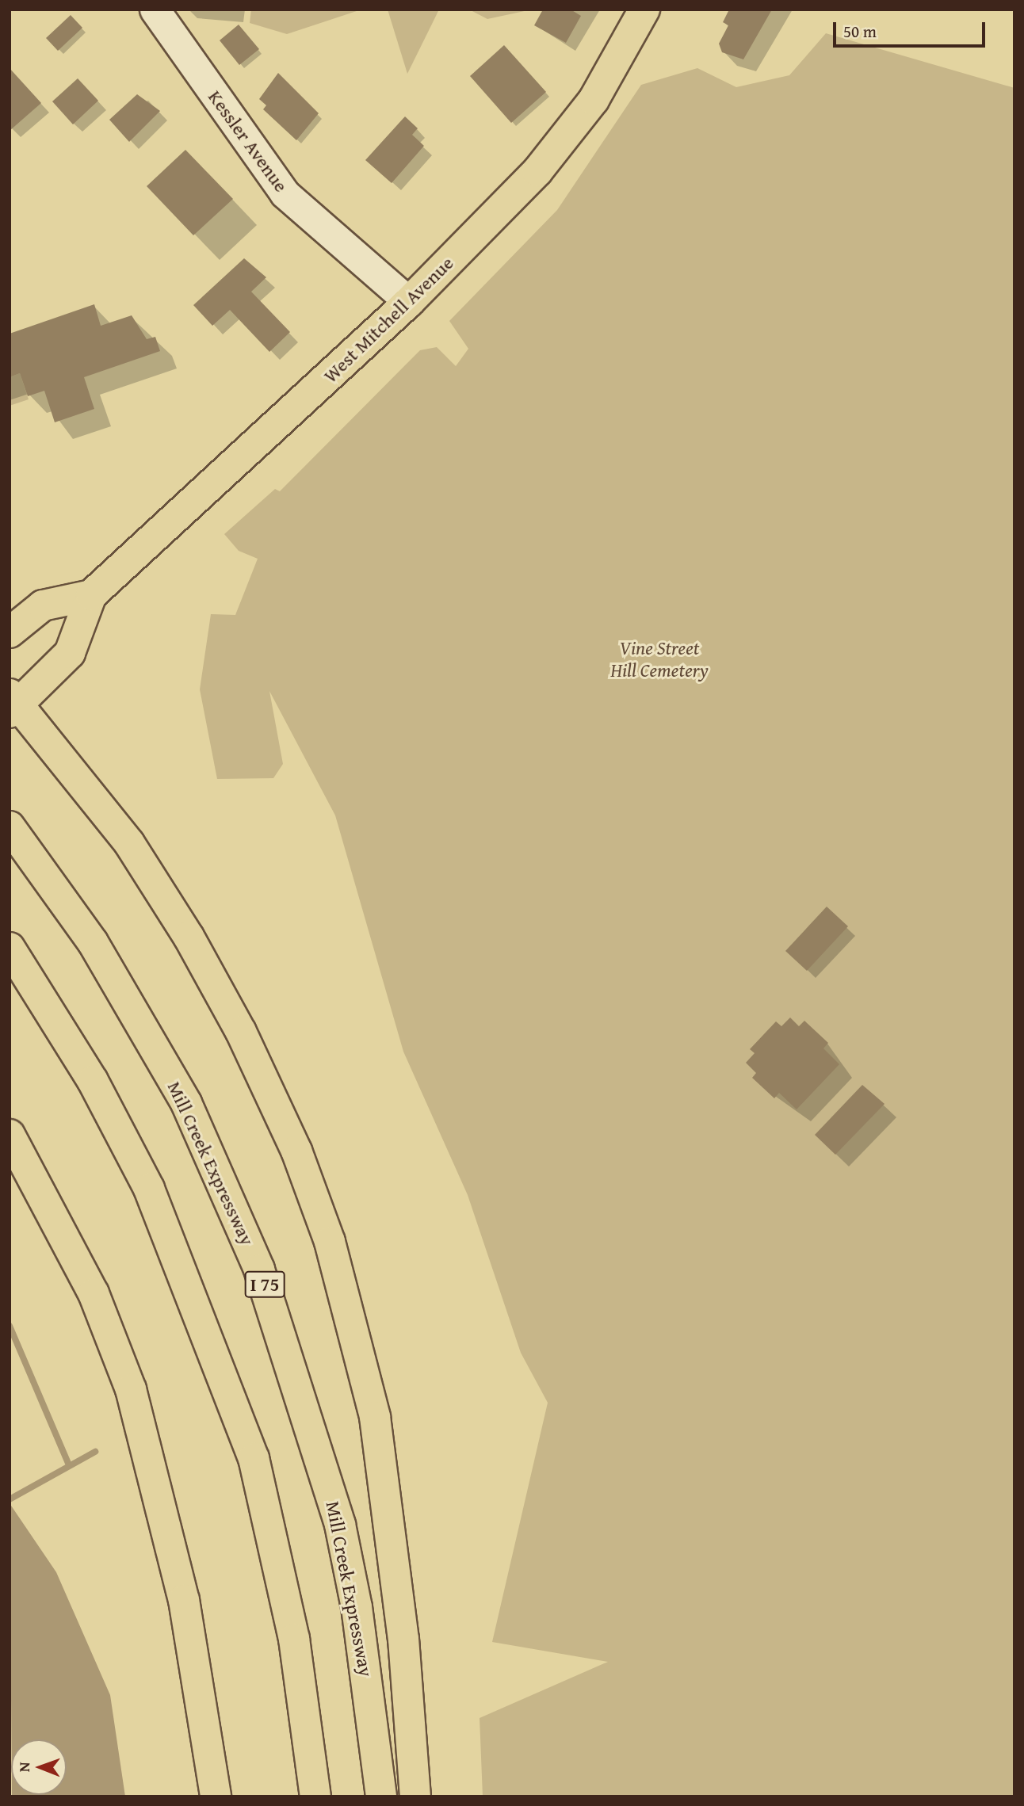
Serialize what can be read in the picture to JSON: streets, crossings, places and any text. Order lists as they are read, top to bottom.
{
  "streets": {
    "main road": ["West Mitchell Avenue", "Mill Creek Expressway", "I 75"],
    "street": ["Kessler Avenue"]
  },
  "crossings": [
    ["Kessler Avenue", "West Mitchell Avenue"]
  ],
  "parks": ["Vine Street Hill Cemetery"],
  "scale_bar": "50 m",
  "north": "left"
}
